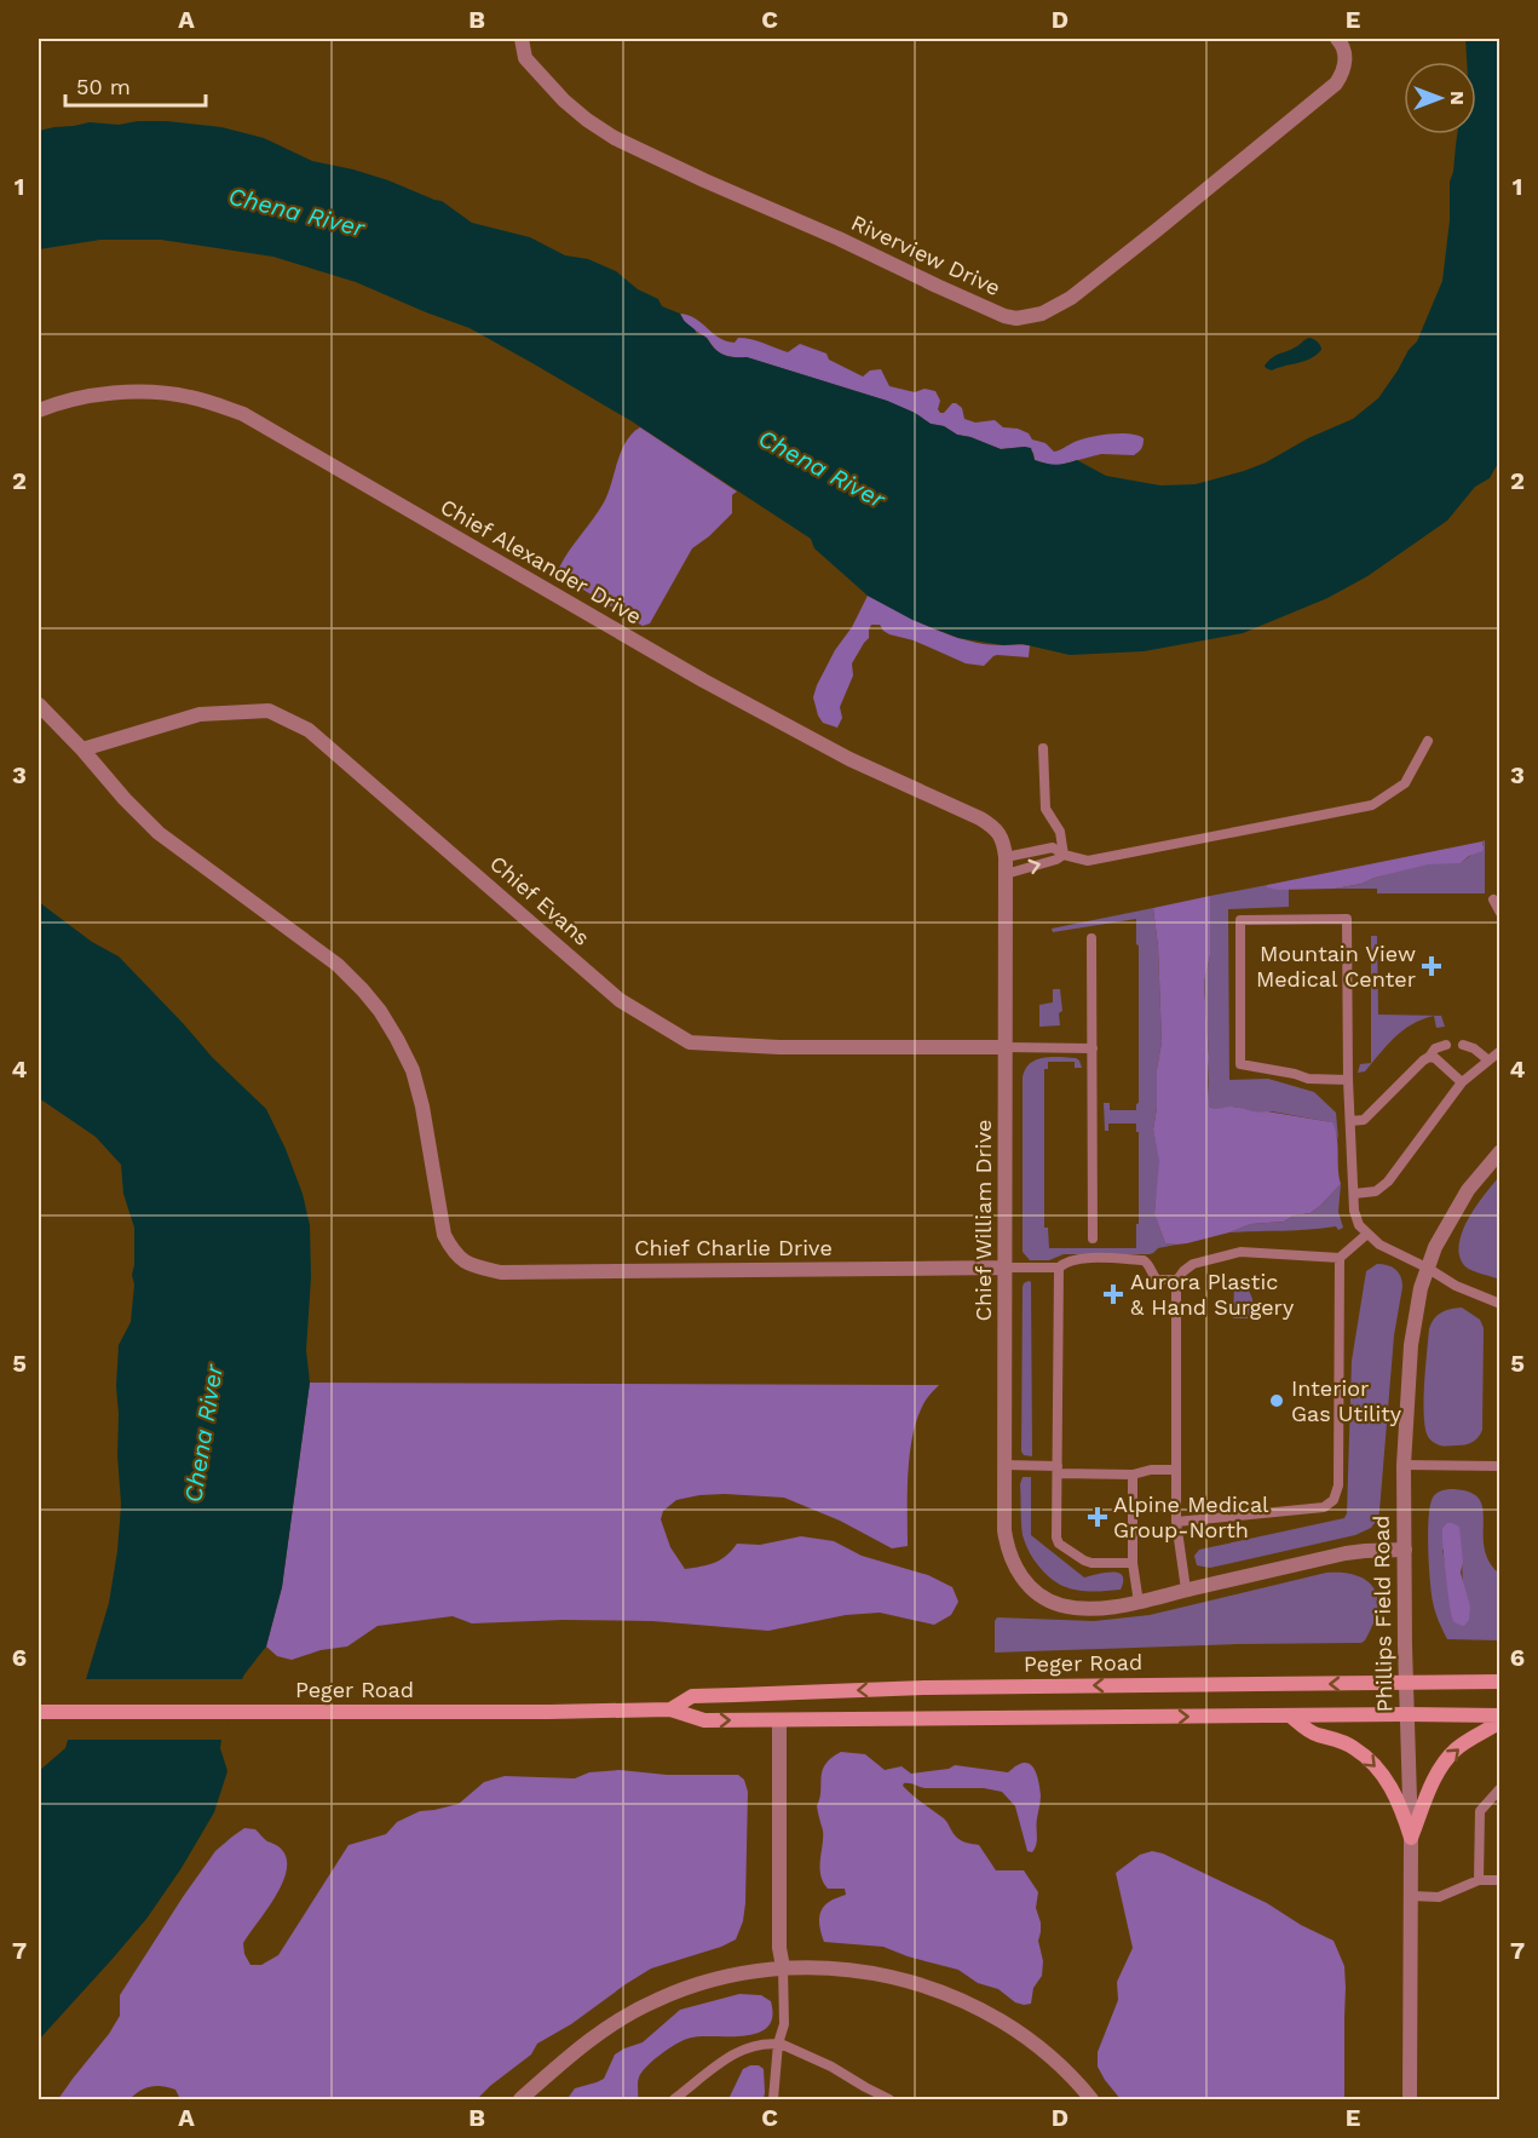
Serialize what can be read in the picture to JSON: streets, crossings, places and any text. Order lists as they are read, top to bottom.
{
  "streets": {
    "main road": ["Peger Road"],
    "street": [
      "Riverview Drive",
      "Chief Alexander Drive",
      "Chief Evans",
      "Chief William Drive",
      "Chief Charlie Drive",
      "Phillips Field Road"
    ]
  },
  "crossings": [
    ["Chief Alexander Drive", "Chief William Drive"],
    ["Chief Evans", "Chief William Drive"],
    ["Chief Evans", "Chief Charlie Drive"],
    ["Chief William Drive", "Chief Charlie Drive"],
    ["Phillips Field Road", "Peger Road"]
  ],
  "water": ["Chena River"],
  "places": {
    "health": ["Mountain View Medical Center", "Aurora Plastic & Hand Surgery", "Alpine Medical Group-North"],
    "other": ["Interior Gas Utility"]
  },
  "scale_bar": "50 m",
  "north": "right",
  "grid": {
    "columns": [
      "A",
      "B",
      "C",
      "D",
      "E"
    ],
    "rows": [
      "1",
      "2",
      "3",
      "4",
      "5",
      "6",
      "7"
    ]
  }
}
